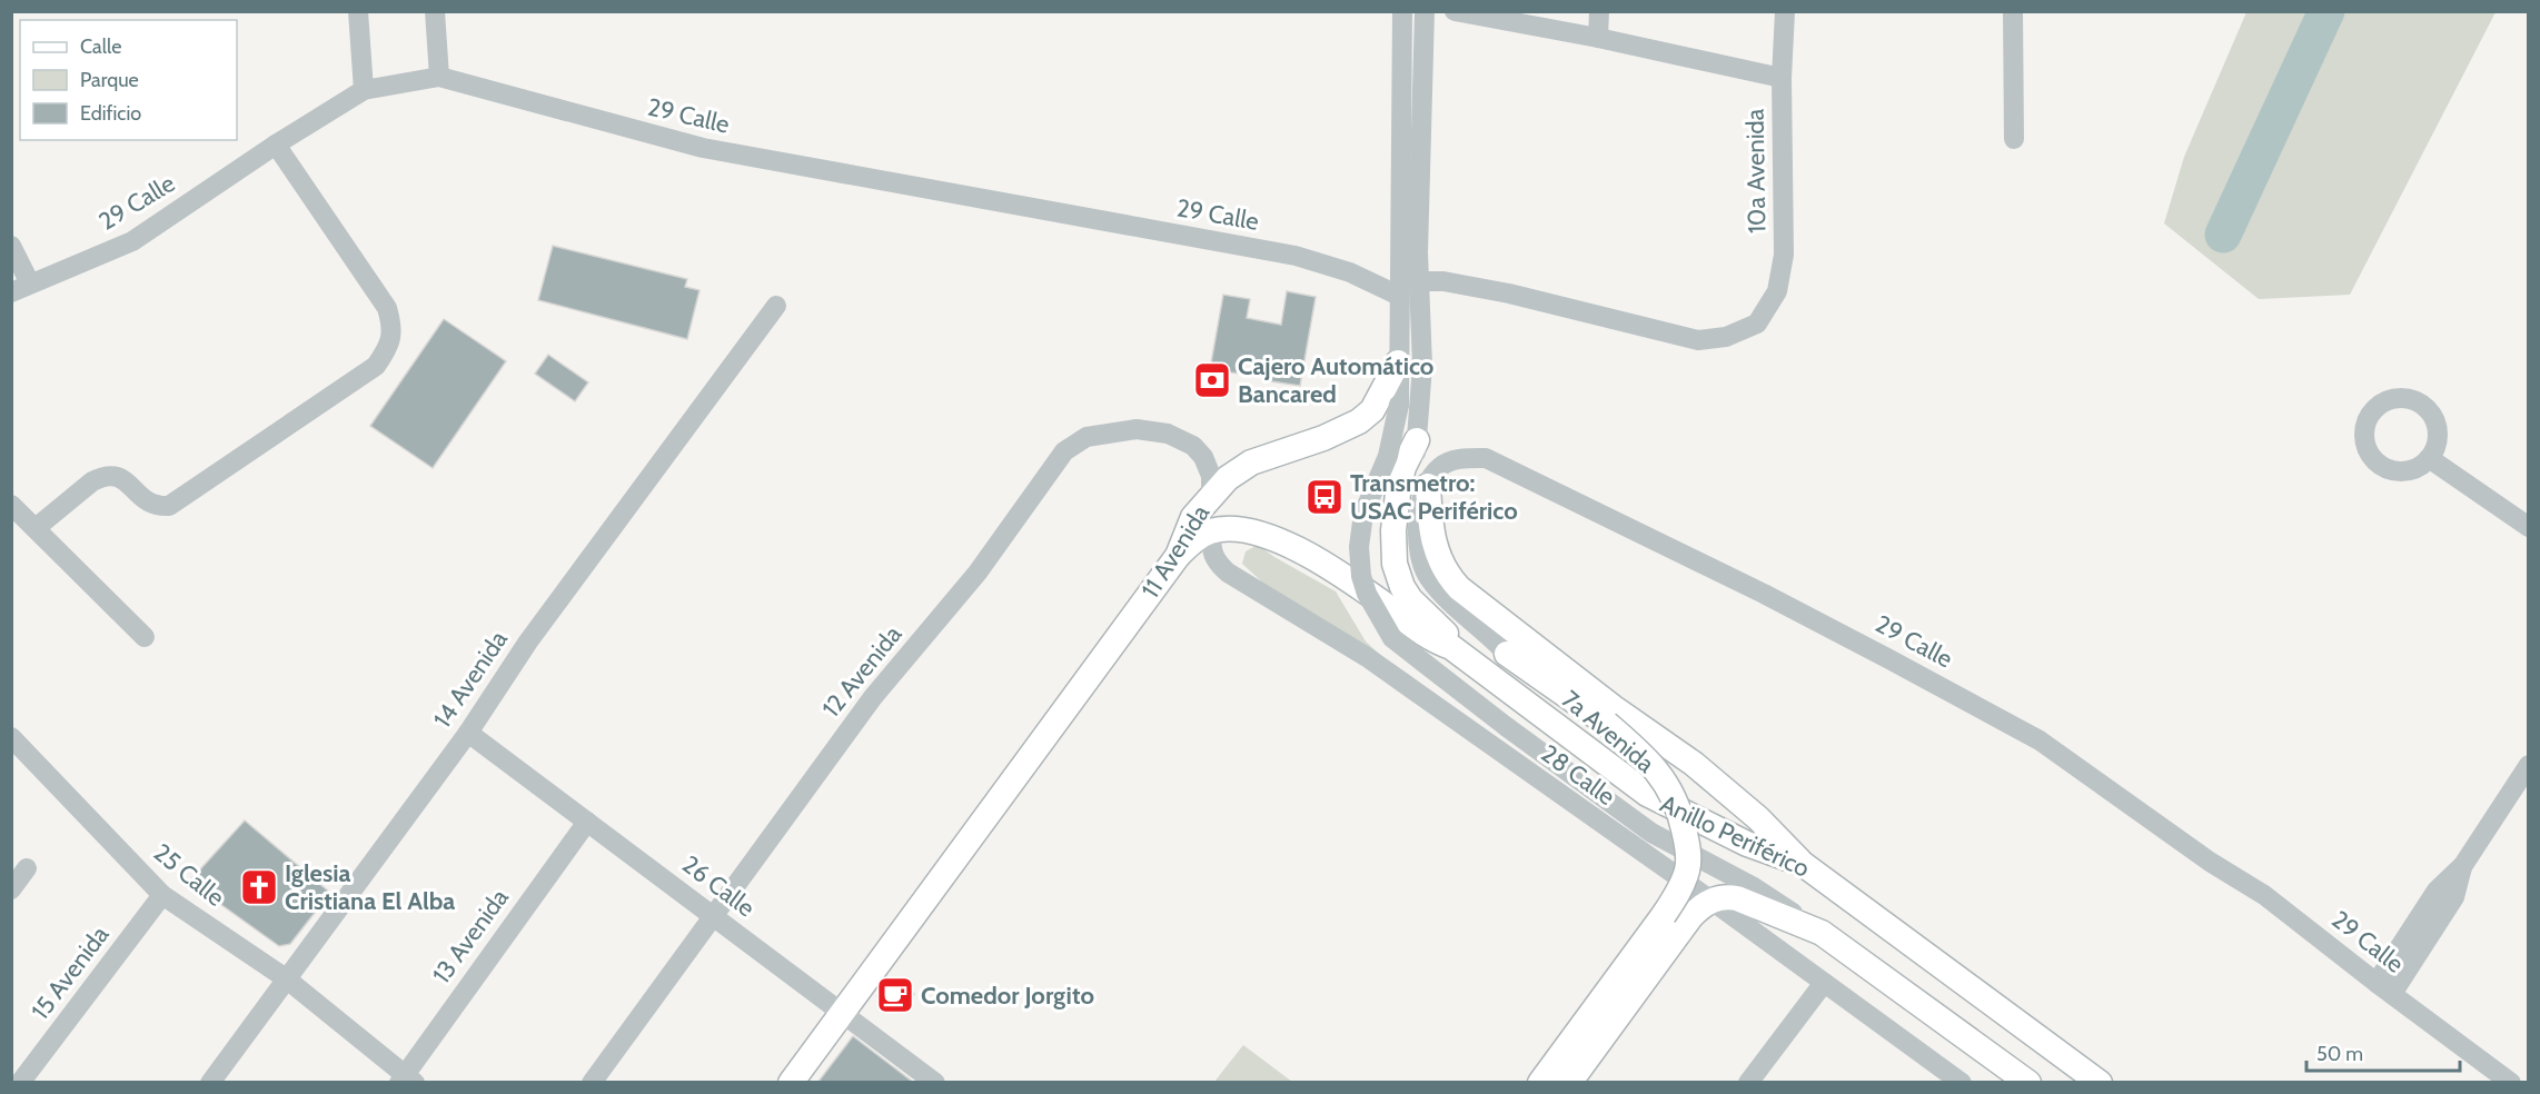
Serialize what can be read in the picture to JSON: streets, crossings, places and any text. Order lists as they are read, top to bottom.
{
  "streets": {
    "main road": ["11 Avenida", "7a Avenida", "Anillo Periférico"],
    "street": [
      "29 Calle",
      "10a Avenida",
      "12 Avenida",
      "14 Avenida",
      "28 Calle",
      "25 Calle",
      "26 Calle",
      "13 Avenida",
      "15 Avenida"
    ]
  },
  "crossings": [
    ["29 Calle", "11 Avenida"],
    ["29 Calle", "7a Avenida"],
    ["11 Avenida", "12 Avenida"],
    ["11 Avenida", "Anillo Periférico"],
    ["11 Avenida", "26 Calle"],
    ["12 Avenida", "26 Calle"],
    ["14 Avenida", "25 Calle"],
    ["14 Avenida", "26 Calle"],
    ["28 Calle", "Anillo Periférico"],
    ["25 Calle", "13 Avenida"],
    ["25 Calle", "15 Avenida"],
    ["26 Calle", "13 Avenida"]
  ],
  "places": {
    "bank": ["Cajero Automático Bancared"],
    "bus stop": ["Transmetro: USAC Periférico"],
    "church": ["Iglesia Cristiana El Alba"],
    "cafe": ["Comedor Jorgito"]
  },
  "legend": ["Calle", "Parque", "Edificio"],
  "scale_bar": "50 m"
}
